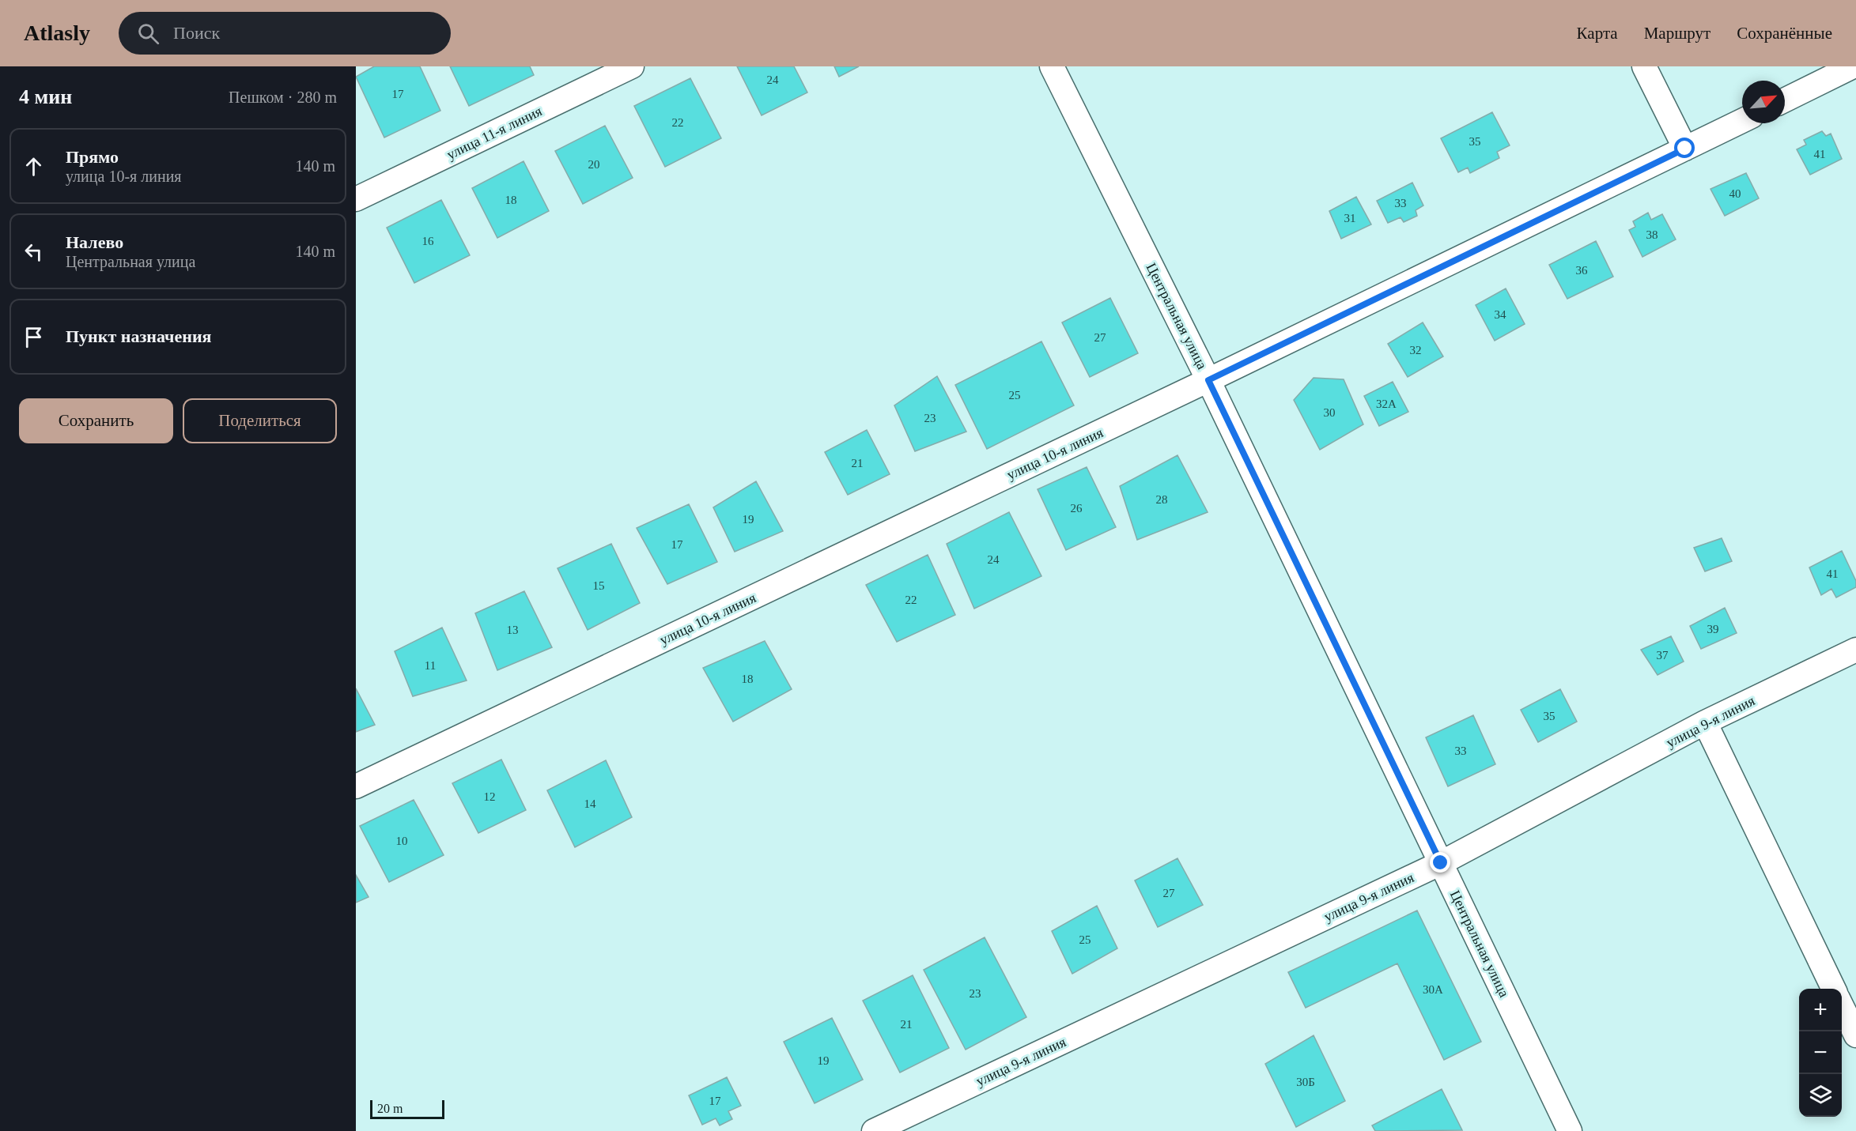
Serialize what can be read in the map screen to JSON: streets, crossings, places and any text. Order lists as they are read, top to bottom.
{
  "streets": {
    "street": [
      "улица 11-я линия",
      "Центральная улица",
      "улица 10-я линия",
      "улица 9-я линия"
    ]
  },
  "crossings": [
    ["Центральная улица", "улица 10-я линия"],
    ["Центральная улица", "улица 9-я линия"]
  ],
  "house_numbers": [
    "24",
    "17",
    "22",
    "35",
    "41",
    "20",
    "40",
    "18",
    "33",
    "31",
    "38",
    "16",
    "36",
    "34",
    "27",
    "32",
    "25",
    "32А",
    "30",
    "23",
    "21",
    "28",
    "26",
    "19",
    "17",
    "24",
    "41",
    "15",
    "22",
    "39",
    "13",
    "37",
    "11",
    "18",
    "35",
    "33",
    "12",
    "14",
    "10",
    "27",
    "25",
    "30А",
    "23",
    "21",
    "19",
    "30Б",
    "17"
  ],
  "scale_bar": "20 m",
  "north": "top right",
  "page": {
    "header": "Atlasly",
    "search": "Поиск",
    "nav": ["Карта", "Маршрут", "Сохранённые"],
    "heading": ["4 мин", "Пешком · 280 m"],
    "list": [
      ["Прямо", "улица 10-я линия", "140 m"],
      ["Налево", "Центральная улица", "140 m"],
      "Пункт назначения"
    ],
    "buttons": ["Сохранить", "Поделиться"],
    "map_buttons": ["+", "−"],
    "scale": "20 m"
  }
}
